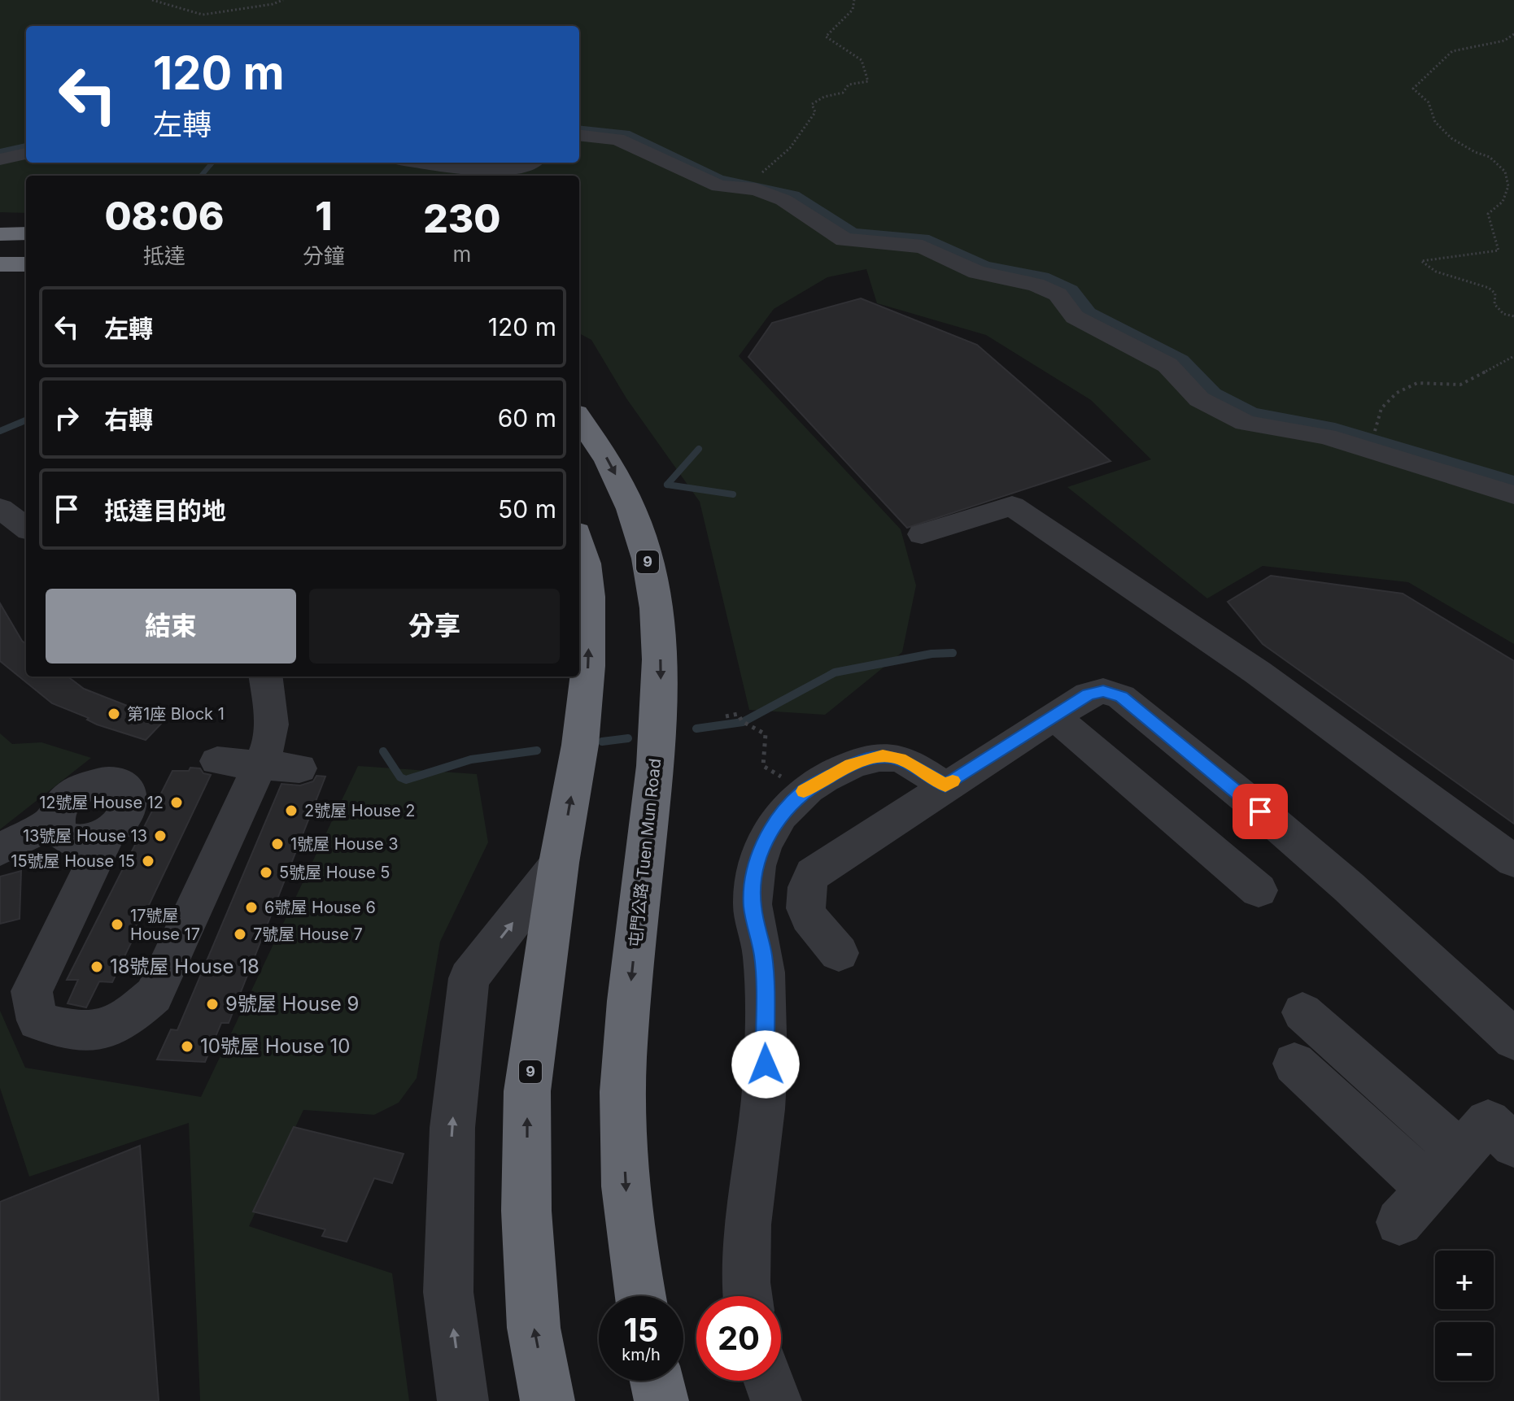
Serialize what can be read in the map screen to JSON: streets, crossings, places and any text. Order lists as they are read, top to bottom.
{
  "streets": {
    "highway": ["9", "屯門公路 Tuen Mun Road"]
  },
  "places": [
    "第1座 Block 1",
    "12號屋 House 12",
    "2號屋 House 2",
    "13號屋 House 13",
    "1號屋 House 3",
    "15號屋 House 15",
    "5號屋 House 5",
    "6號屋 House 6",
    "17號屋 House 17",
    "7號屋 House 7",
    "18號屋 House 18",
    "9號屋 House 9",
    "10號屋 House 10"
  ],
  "page": {
    "turn": ["120 m", "左轉"],
    "eta": [
      "08:06",
      "抵達",
      "1",
      "分鐘",
      "230",
      "m"
    ],
    "list": [
      {
        "name": "左轉",
        "value": "120 m"
      },
      {
        "name": "右轉",
        "value": "60 m"
      },
      {
        "name": "抵達目的地",
        "value": "50 m"
      }
    ],
    "buttons": ["結束", "分享"],
    "map_buttons": ["+", "−"],
    "speed": "15 km/h",
    "limit": "20"
  }
}
